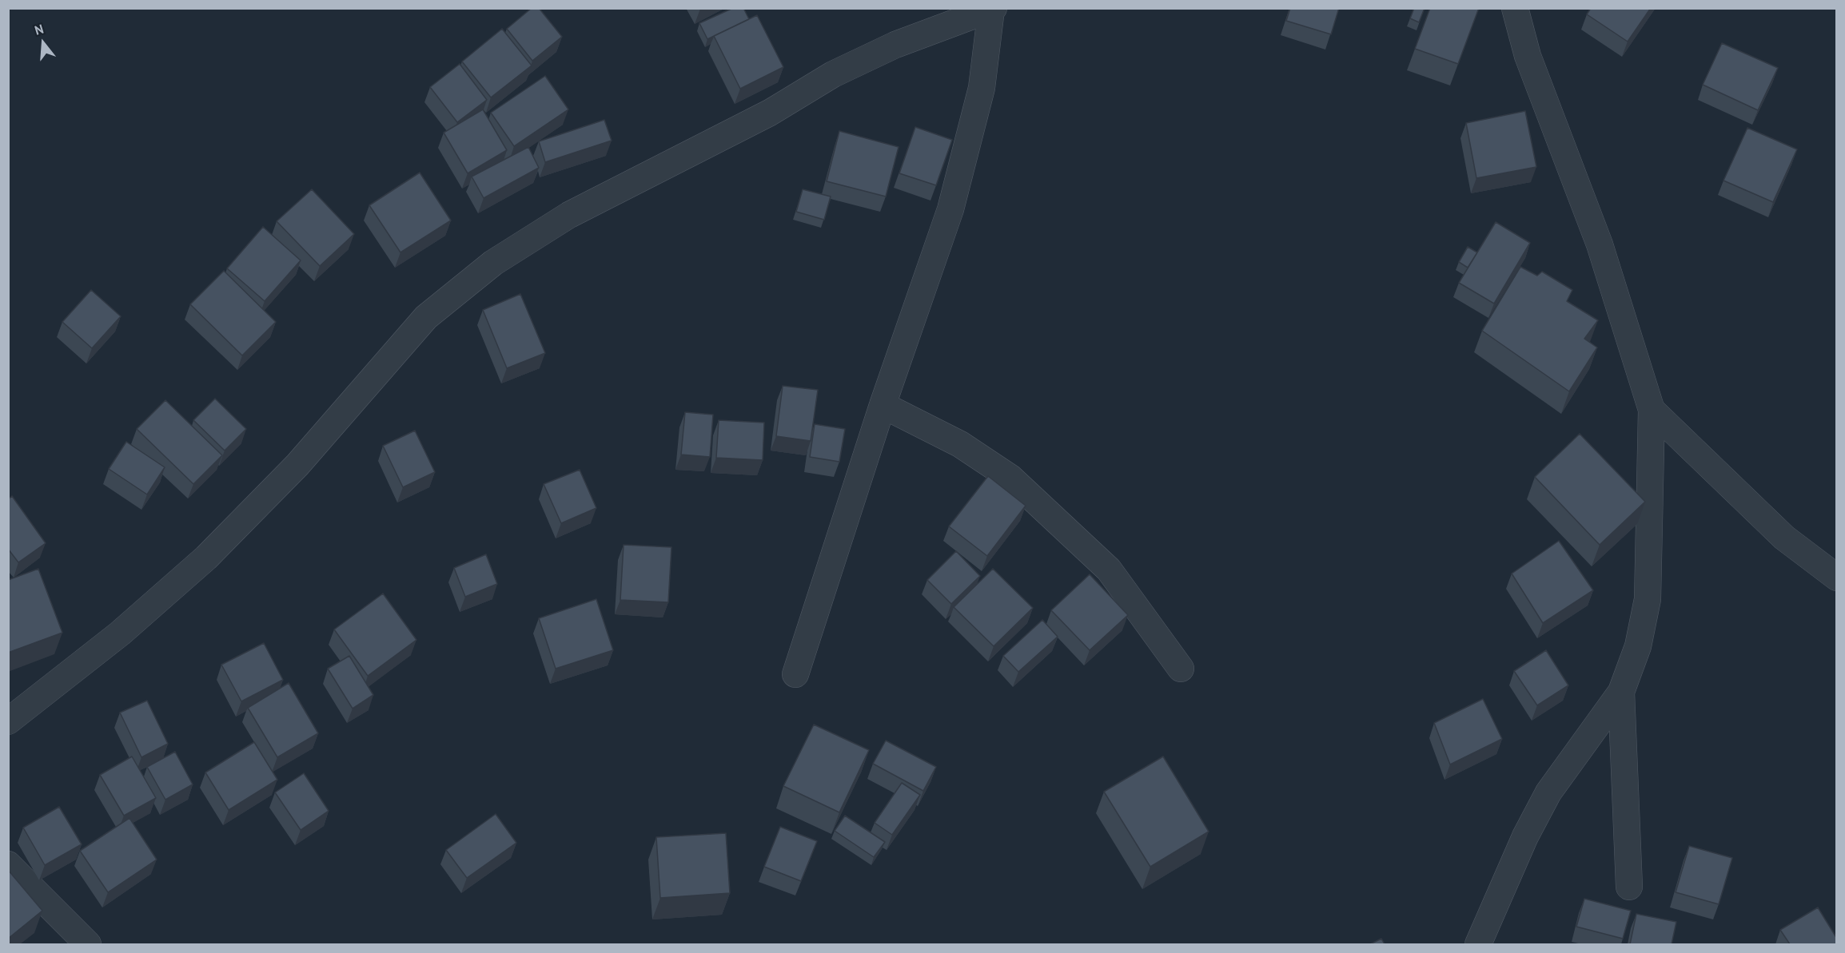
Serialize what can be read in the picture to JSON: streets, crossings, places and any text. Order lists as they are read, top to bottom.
{
  "north": "top"
}
